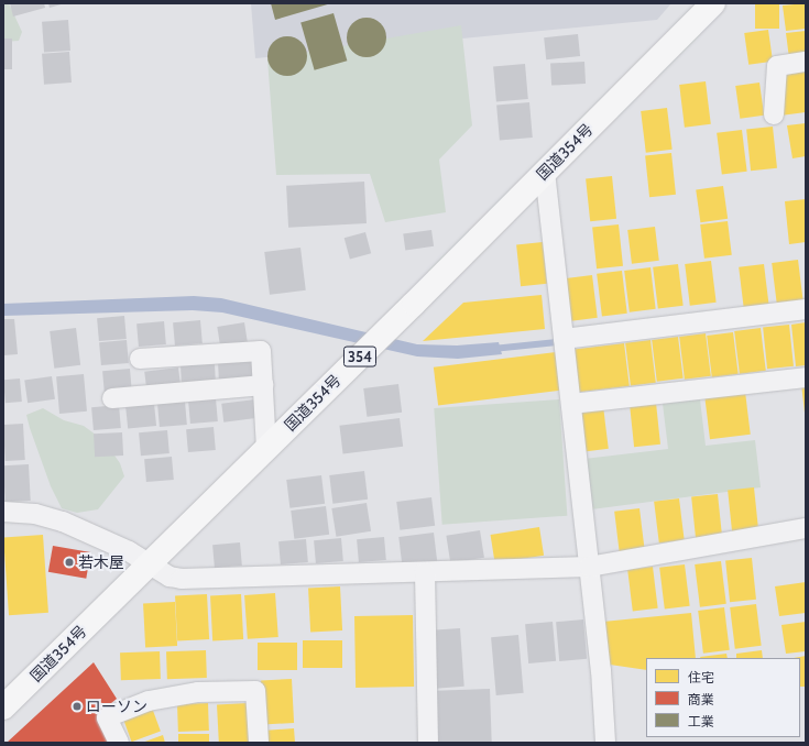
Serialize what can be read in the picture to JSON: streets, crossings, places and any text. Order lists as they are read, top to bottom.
{
  "streets": {
    "highway": ["国道354号", "354"]
  },
  "places": ["若木屋", "ローソン"],
  "legend": ["住宅", "商業", "工業"]
}
